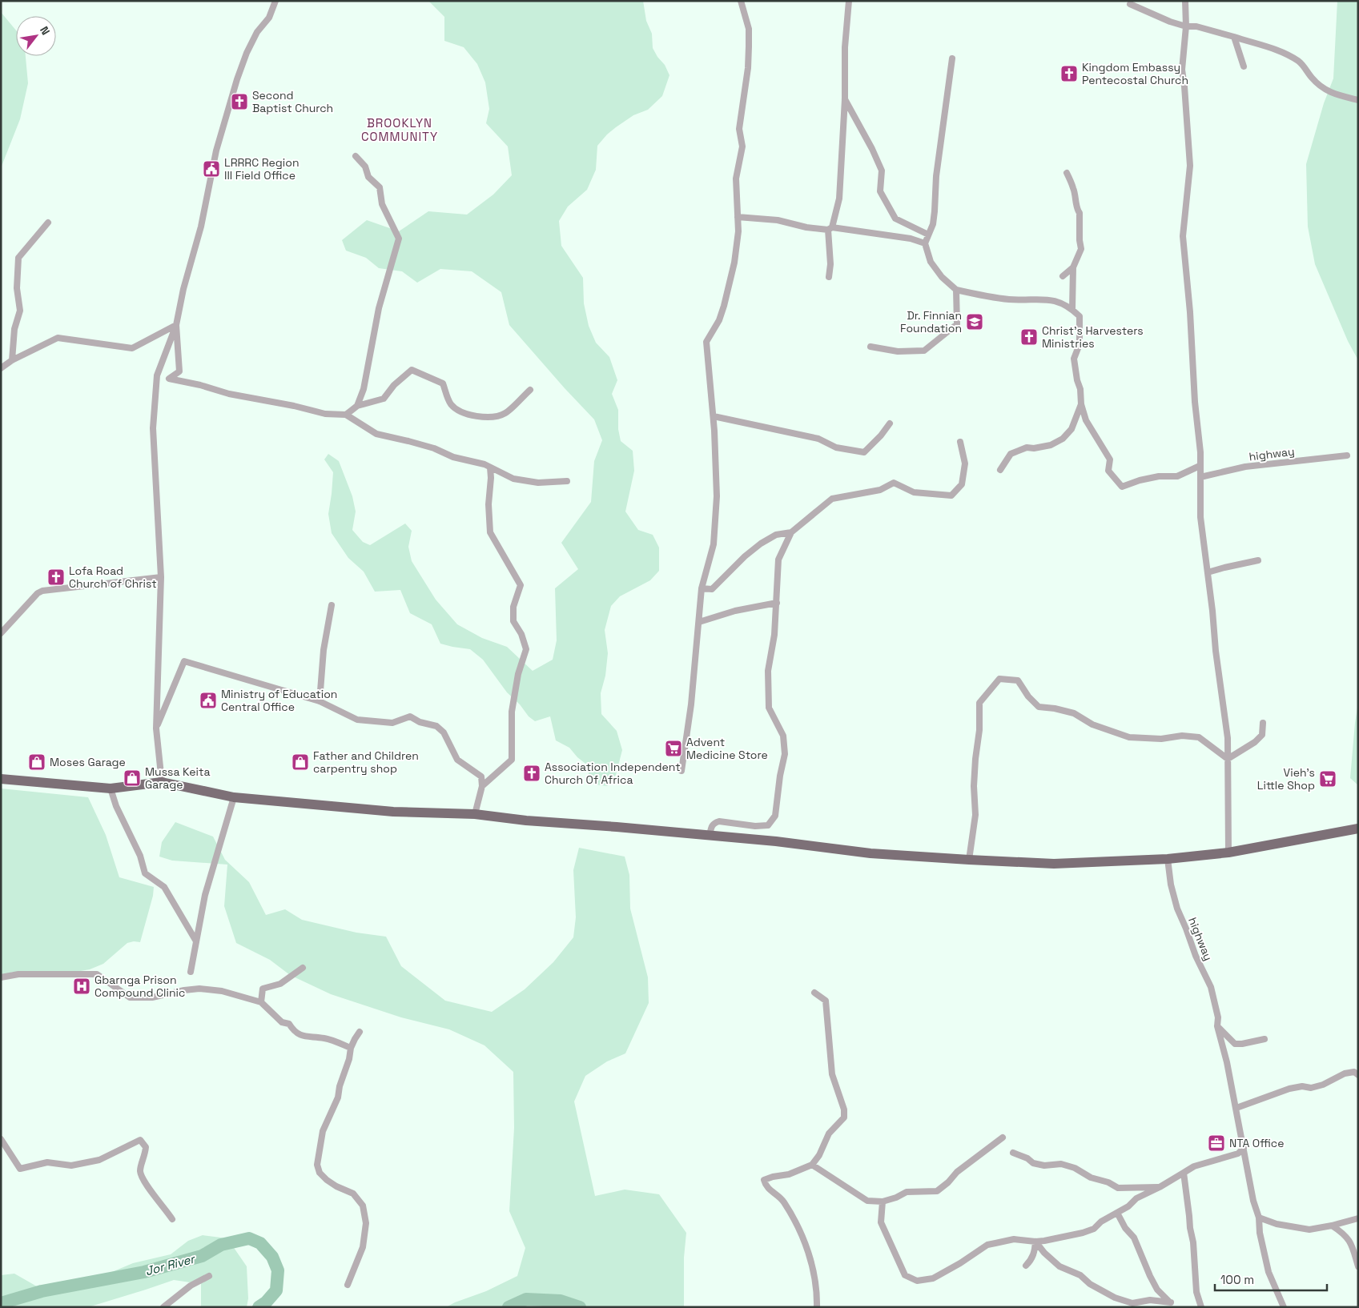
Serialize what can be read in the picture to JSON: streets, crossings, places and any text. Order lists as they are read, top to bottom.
{
  "streets": {
    "street": ["highway"]
  },
  "districts": ["BROOKLYN COMMUNITY"],
  "water": ["Jor River"],
  "places": {
    "church": [
      "Kingdom Embassy Pentecostal Church",
      "Second Baptist Church",
      "Christ's Harvesters Ministries",
      "Lofa Road Church of Christ",
      "Association Independent Church Of Africa"
    ],
    "public building": ["LRRRC Region III Field Office", "Ministry of Education Central Office"],
    "school or university": ["Dr. Finnian Foundation"],
    "supermarket": ["Advent Medicine Store", "Vieh's Little Shop"],
    "shop": ["Moses Garage", "Father and Children carpentry shop", "Mussa Keita Garage"],
    "hospital": ["Gbarnga Prison Compound Clinic"],
    "office": ["NTA Office"]
  },
  "scale_bar": "100 m",
  "north": "top right"
}
